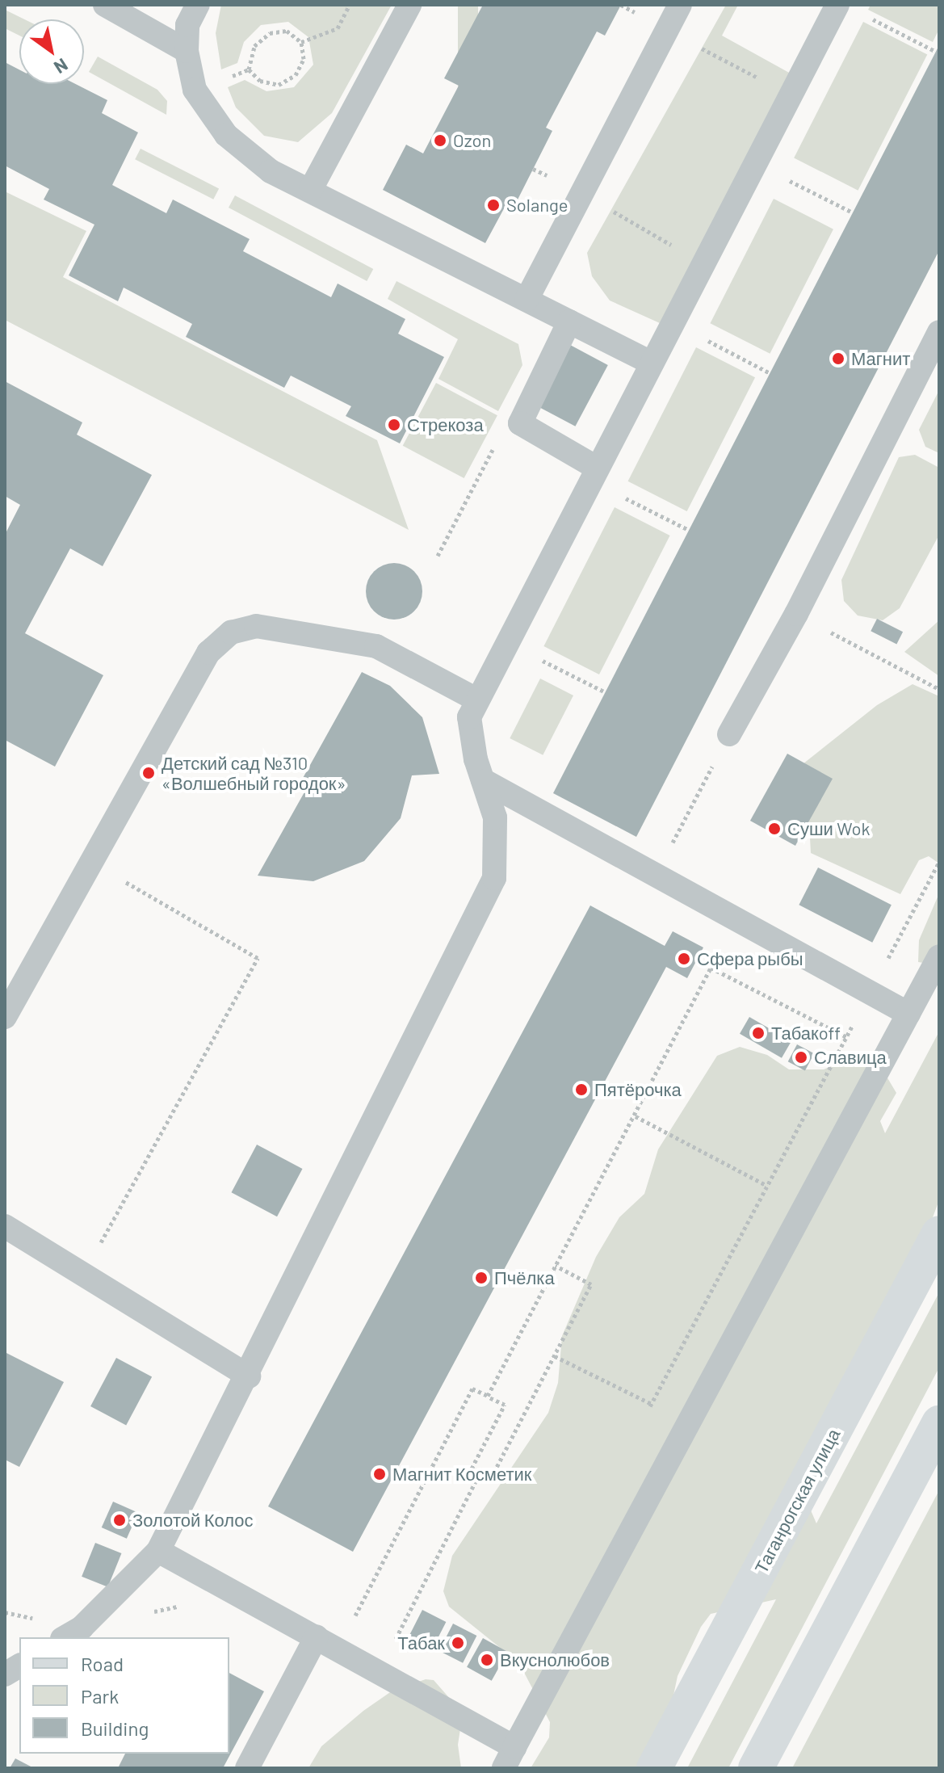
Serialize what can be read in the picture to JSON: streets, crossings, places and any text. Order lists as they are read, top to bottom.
{
  "streets": {
    "main road": ["Таганрогская улица"]
  },
  "places": [
    "Ozon",
    "Solange",
    "Магнит",
    "Стрекоза",
    "Детский сад №310 «Волшебный городок»",
    "Суши Wok",
    "Сфера рыбы",
    "Табакoff",
    "Славица",
    "Пятёрочка",
    "Пчёлка",
    "Магнит Косметик",
    "Золотой Колос",
    "Табак",
    "Вкуснолюбов"
  ],
  "legend": ["Road", "Park", "Building"],
  "north": "bottom right"
}
